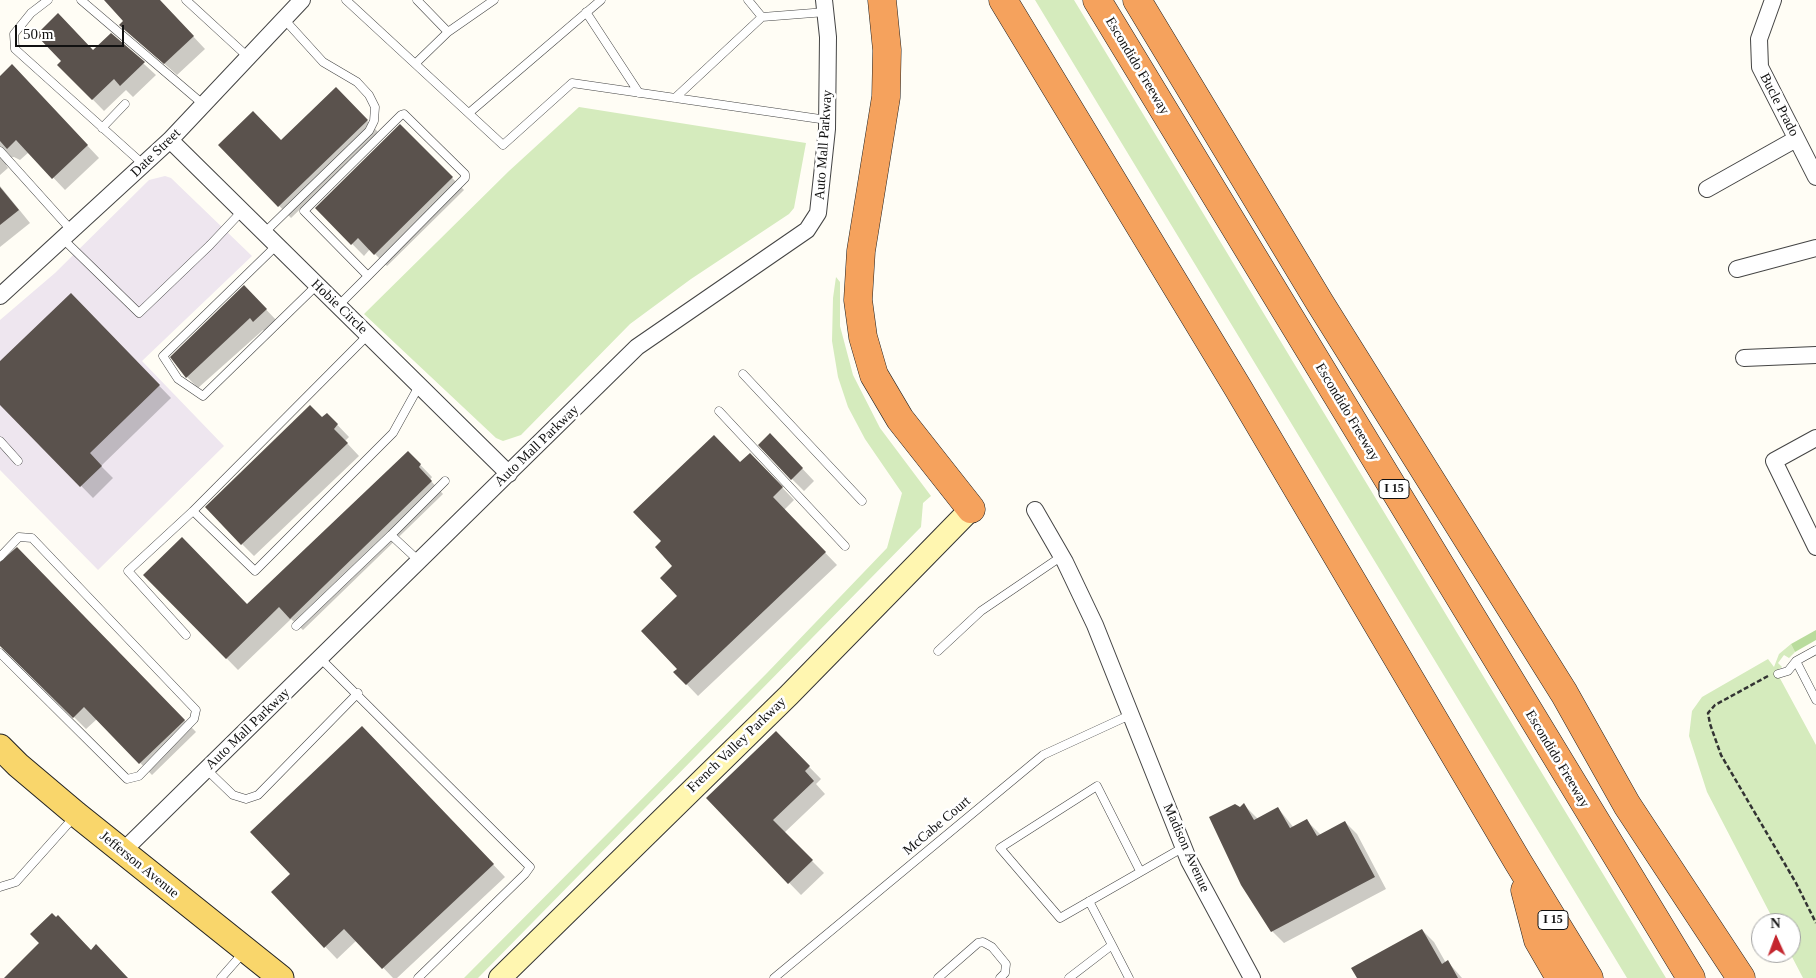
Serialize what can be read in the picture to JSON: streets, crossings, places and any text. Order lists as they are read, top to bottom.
{
  "streets": {
    "highway": ["Escondido Freeway", "I 15"],
    "main road": ["French Valley Parkway", "Jefferson Avenue"],
    "street": [
      "Bucle Prado",
      "Auto Mall Parkway",
      "Date Street",
      "Hobie Circle",
      "Madison Avenue"
    ],
    "lane": ["McCabe Court"]
  },
  "crossings": [
    ["Auto Mall Parkway", "Hobie Circle"],
    ["Auto Mall Parkway", "Jefferson Avenue"],
    ["Date Street", "Hobie Circle"],
    ["McCabe Court", "Madison Avenue"]
  ],
  "scale_bar": "50 m",
  "north": "top"
}
